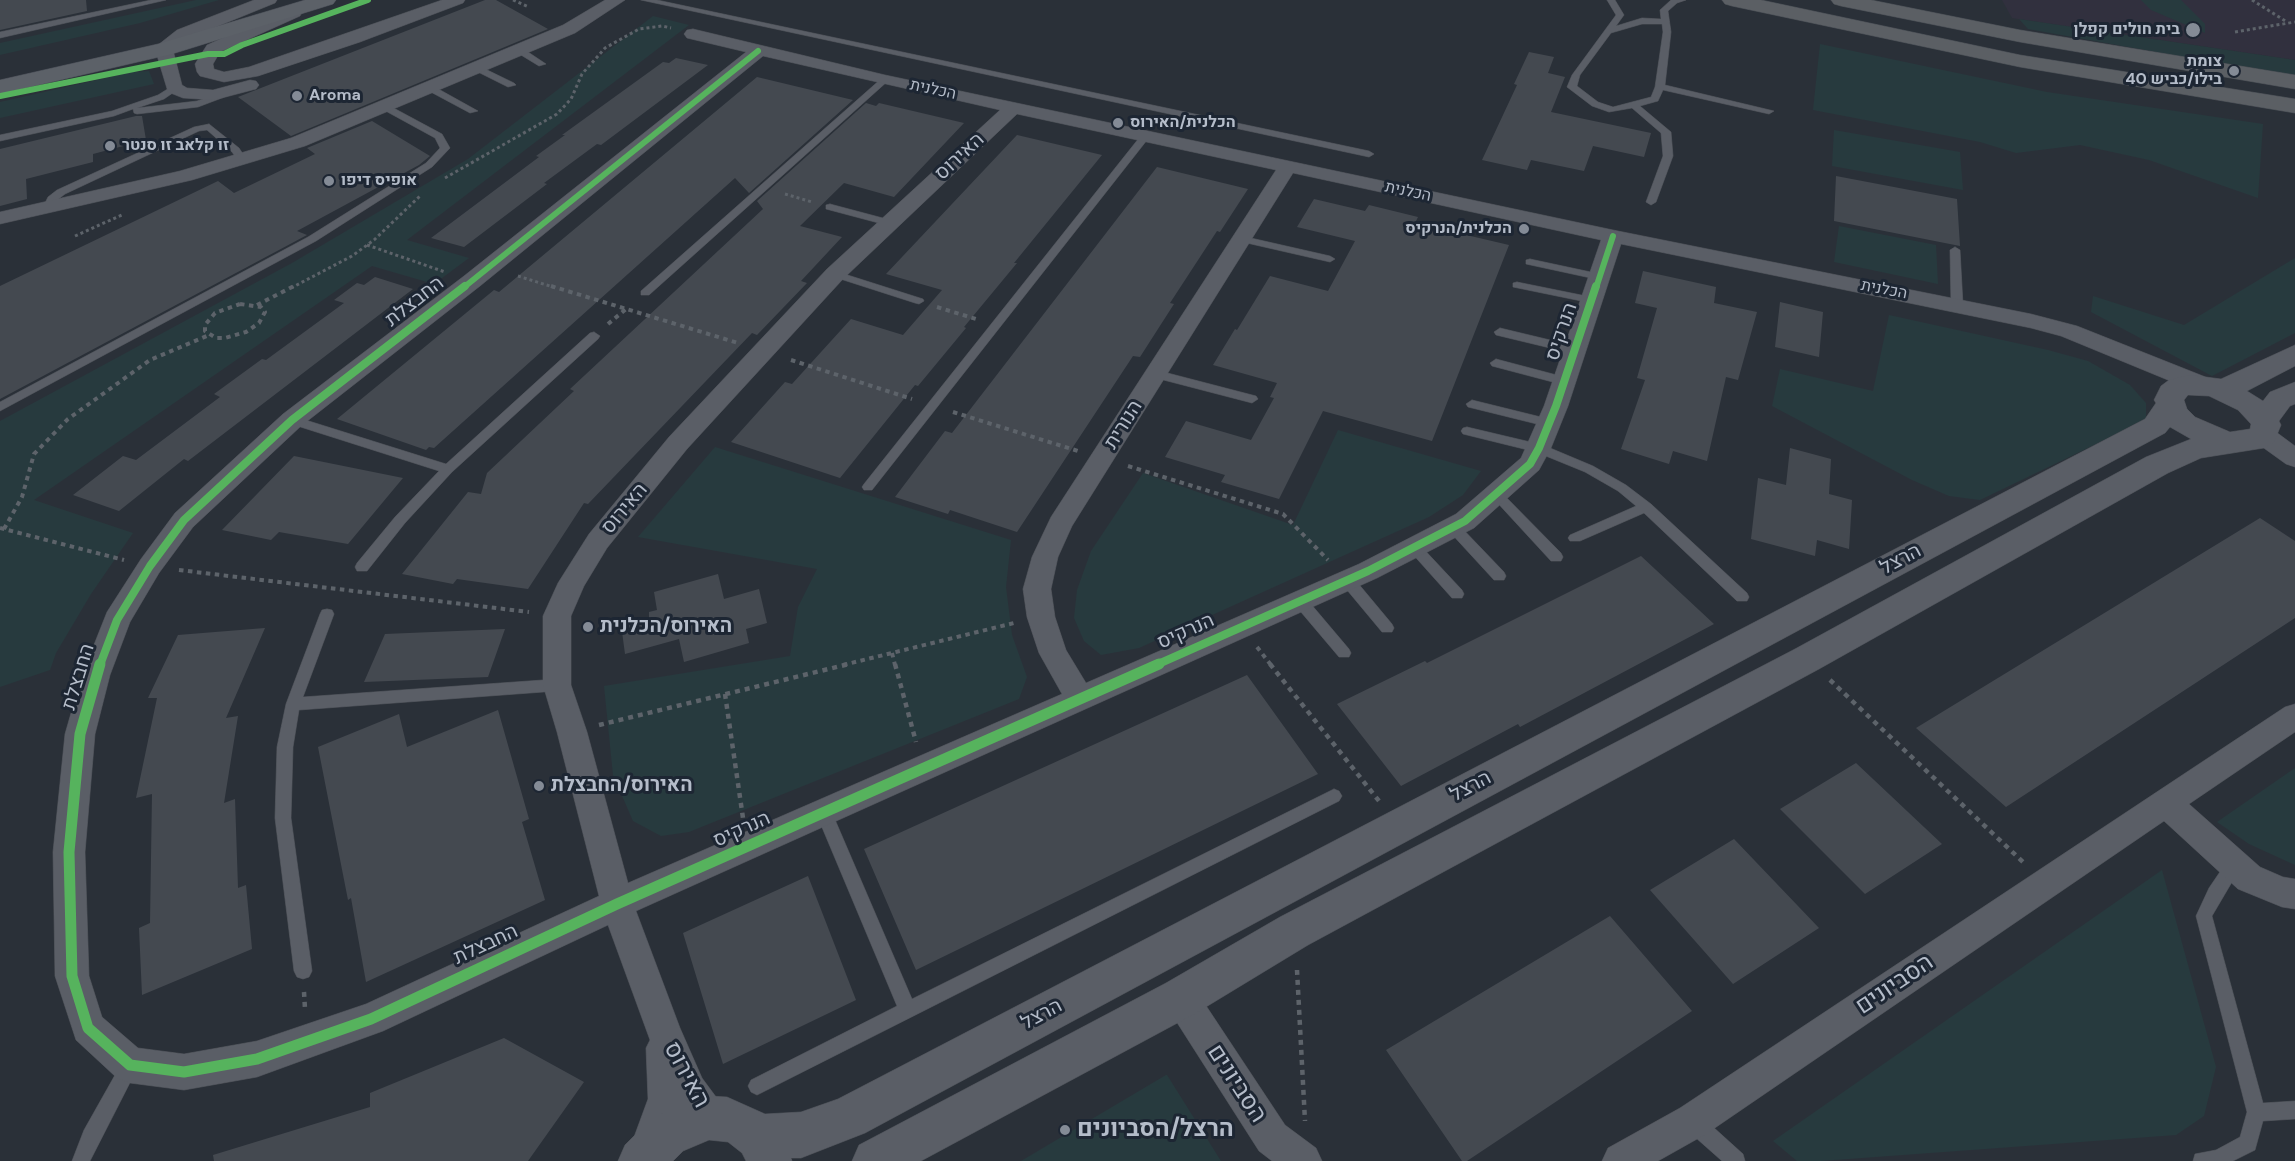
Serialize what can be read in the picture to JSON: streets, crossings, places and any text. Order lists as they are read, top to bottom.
{
  "streets": {
    "street": [
      "הכלנית",
      "האירוס",
      "החבצלת",
      "הנרקיס",
      "הנורית",
      "הרצל",
      "הסביונים"
    ]
  },
  "crossings": [
    ["הכלנית", "האירוס"],
    ["הכלנית", "החבצלת"],
    ["הכלנית", "הנרקיס"],
    ["הכלנית", "הנורית"],
    ["הכלנית", "הרצל"],
    ["האירוס", "החבצלת"],
    ["האירוס", "הנרקיס"],
    ["החבצלת", "הנרקיס"],
    ["הנרקיס", "הנורית"],
    ["הרצל", "הסביונים"]
  ],
  "places": [
    "בית חולים קפלן",
    "צומת בילו/כביש 40",
    "Aroma",
    "הכלנית/האירוס",
    "זו קלאב זו סנטר",
    "אופיס דיפו",
    "הכלנית/הנרקיס",
    "האירוס/הכלנית",
    "האירוס/החבצלת",
    "הרצל/הסביונים"
  ]
}
